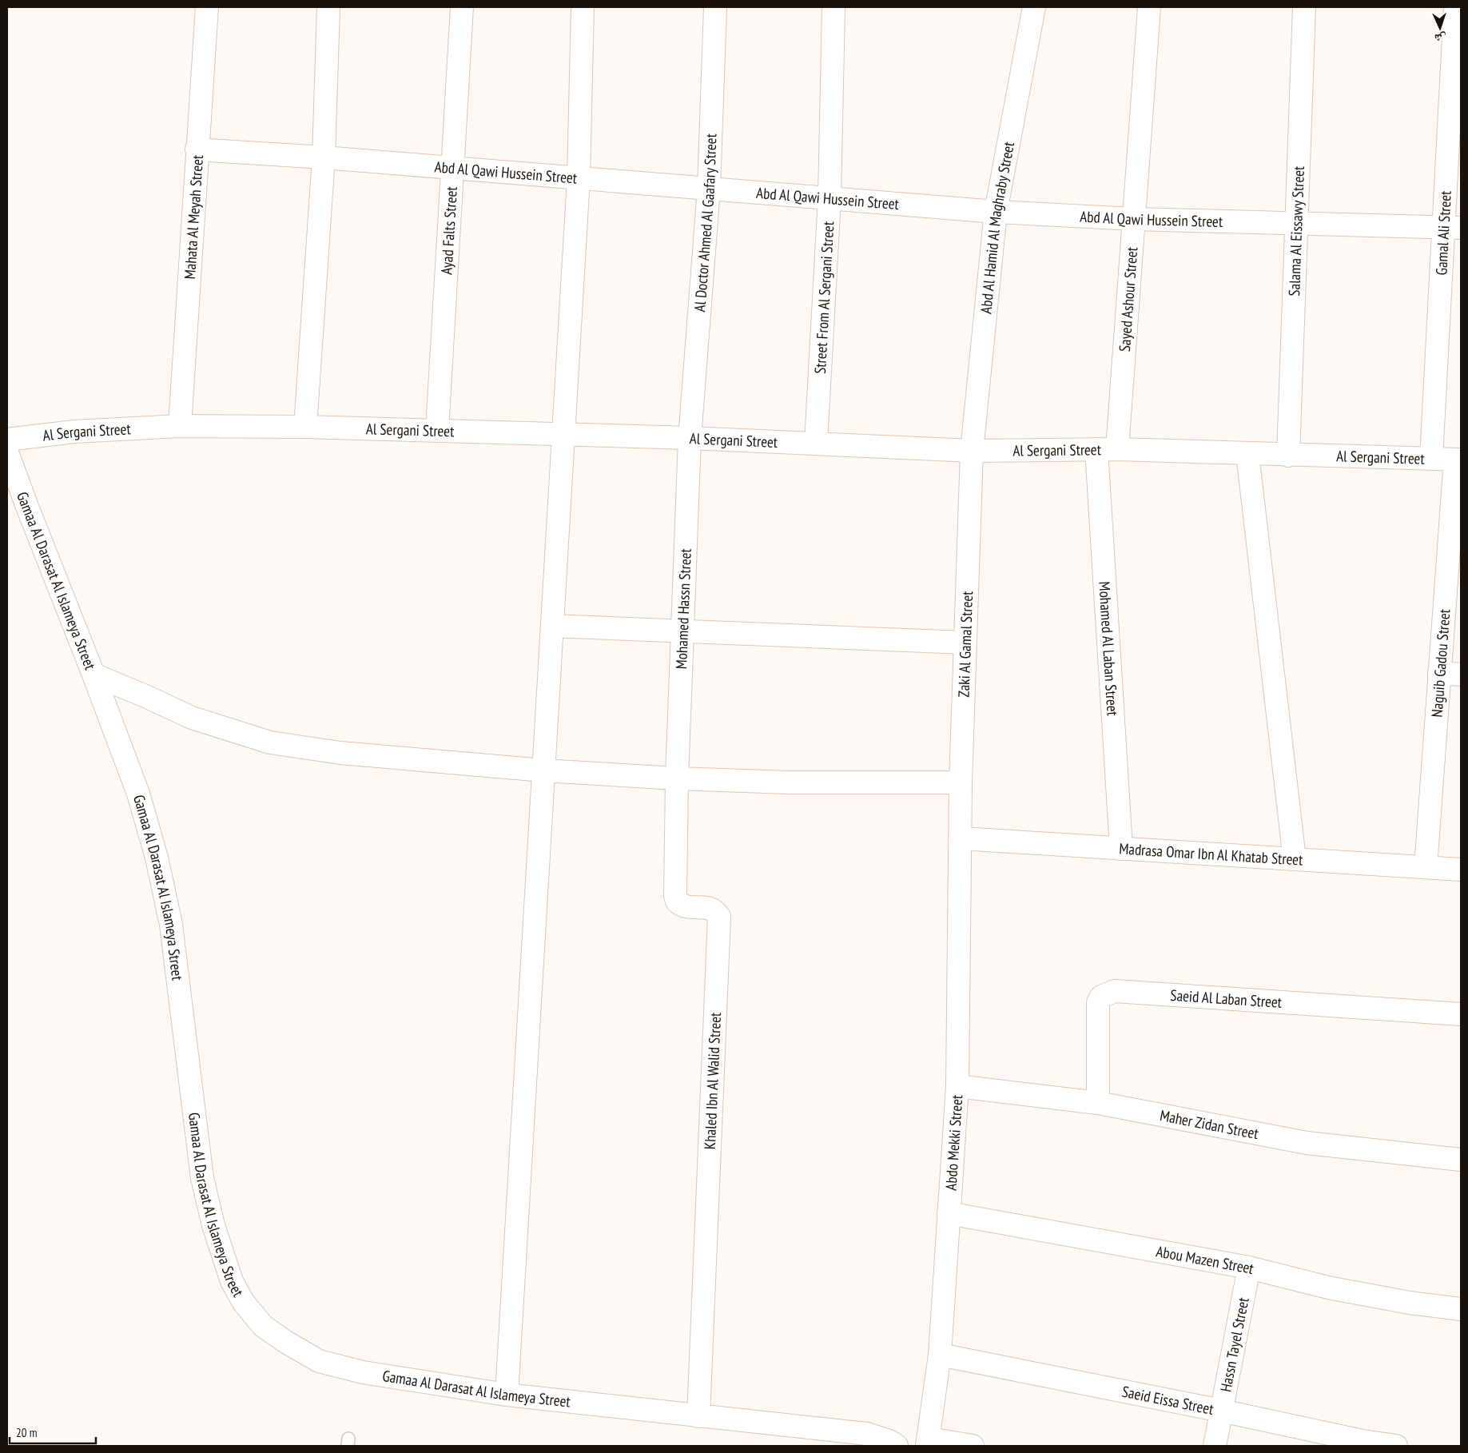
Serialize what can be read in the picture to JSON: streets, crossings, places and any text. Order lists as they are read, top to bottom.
{
  "streets": {
    "street": [
      "Abd Al Qawi Hussein Street",
      "Mahata Al Meyah Street",
      "Al Doctor Ahmed Al Gaafary Street",
      "Abd Al Hamid Al Maghraby Street",
      "Ayad Falts Street",
      "Salama Al Eissawy Street",
      "Gamal Ali Street",
      "Street From Al Sergani Street",
      "Sayed Ashour Street",
      "Al Sergani Street",
      "Gamaa Al Darasat Al Islameya Street",
      "Mohamed Hassn Street",
      "Zaki Al Gamal Street",
      "Mohamed Al Laban Street",
      "Naguib Gadou Street",
      "Madrasa Omar Ibn Al Khatab Street",
      "Saeid Al Laban Street",
      "Khaled Ibn Al Walid Street",
      "Maher Zidan Street",
      "Abdo Mekki Street",
      "Abou Mazen Street",
      "Hassn Tayel Street",
      "Saeid Eissa Street"
    ]
  },
  "crossings": [
    ["Abd Al Qawi Hussein Street", "Mahata Al Meyah Street"],
    ["Abd Al Qawi Hussein Street", "Al Doctor Ahmed Al Gaafary Street"],
    ["Abd Al Qawi Hussein Street", "Abd Al Hamid Al Maghraby Street"],
    ["Abd Al Qawi Hussein Street", "Ayad Falts Street"],
    ["Abd Al Qawi Hussein Street", "Salama Al Eissawy Street"],
    ["Abd Al Qawi Hussein Street", "Gamal Ali Street"],
    ["Abd Al Qawi Hussein Street", "Street From Al Sergani Street"],
    ["Abd Al Qawi Hussein Street", "Sayed Ashour Street"],
    ["Mahata Al Meyah Street", "Al Sergani Street"],
    ["Al Doctor Ahmed Al Gaafary Street", "Al Sergani Street"],
    ["Al Doctor Ahmed Al Gaafary Street", "Mohamed Hassn Street"],
    ["Abd Al Hamid Al Maghraby Street", "Al Sergani Street"],
    ["Abd Al Hamid Al Maghraby Street", "Zaki Al Gamal Street"],
    ["Ayad Falts Street", "Al Sergani Street"],
    ["Salama Al Eissawy Street", "Al Sergani Street"],
    ["Gamal Ali Street", "Al Sergani Street"],
    ["Street From Al Sergani Street", "Al Sergani Street"],
    ["Sayed Ashour Street", "Al Sergani Street"],
    ["Sayed Ashour Street", "Mohamed Al Laban Street"],
    ["Al Sergani Street", "Mohamed Hassn Street"],
    ["Al Sergani Street", "Zaki Al Gamal Street"],
    ["Al Sergani Street", "Mohamed Al Laban Street"],
    ["Al Sergani Street", "Naguib Gadou Street"],
    ["Gamaa Al Darasat Al Islameya Street", "Khaled Ibn Al Walid Street"],
    ["Mohamed Hassn Street", "Khaled Ibn Al Walid Street"],
    ["Zaki Al Gamal Street", "Madrasa Omar Ibn Al Khatab Street"],
    ["Zaki Al Gamal Street", "Abdo Mekki Street"],
    ["Mohamed Al Laban Street", "Madrasa Omar Ibn Al Khatab Street"],
    ["Naguib Gadou Street", "Madrasa Omar Ibn Al Khatab Street"],
    ["Madrasa Omar Ibn Al Khatab Street", "Abdo Mekki Street"],
    ["Saeid Al Laban Street", "Maher Zidan Street"],
    ["Maher Zidan Street", "Abdo Mekki Street"],
    ["Abdo Mekki Street", "Abou Mazen Street"],
    ["Abdo Mekki Street", "Saeid Eissa Street"],
    ["Abou Mazen Street", "Hassn Tayel Street"],
    ["Hassn Tayel Street", "Saeid Eissa Street"]
  ],
  "scale_bar": "20 m",
  "north": "bottom"
}
